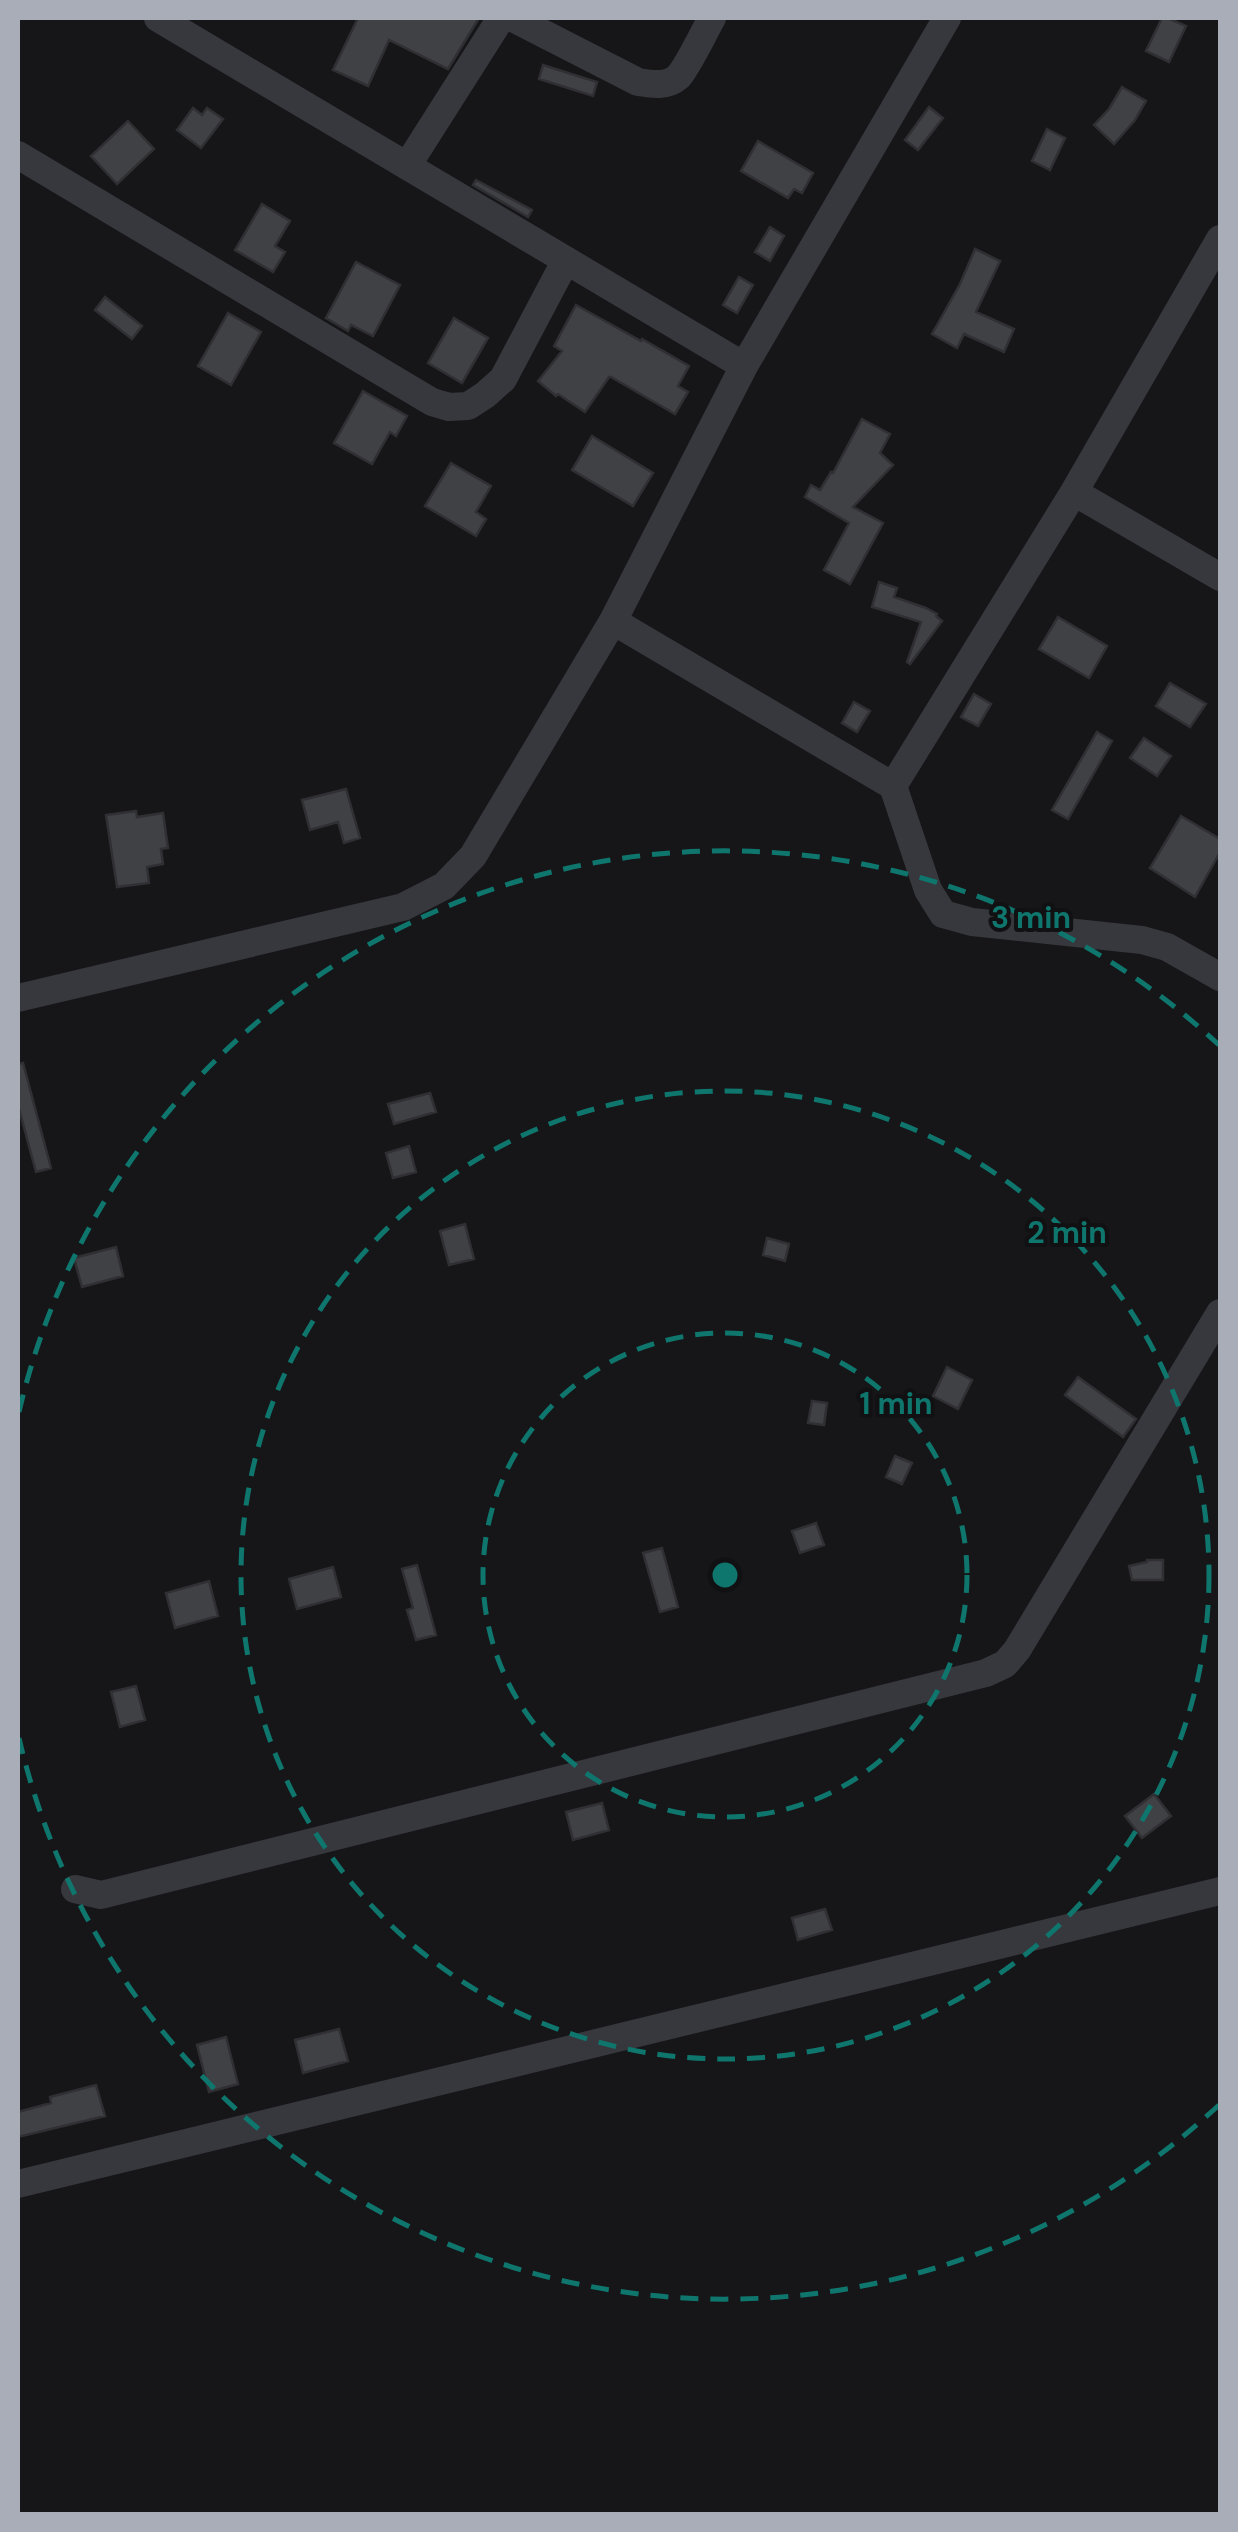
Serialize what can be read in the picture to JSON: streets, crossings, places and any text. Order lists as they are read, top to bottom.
{
  "rings": ["3 min", "2 min", "1 min"]
}
